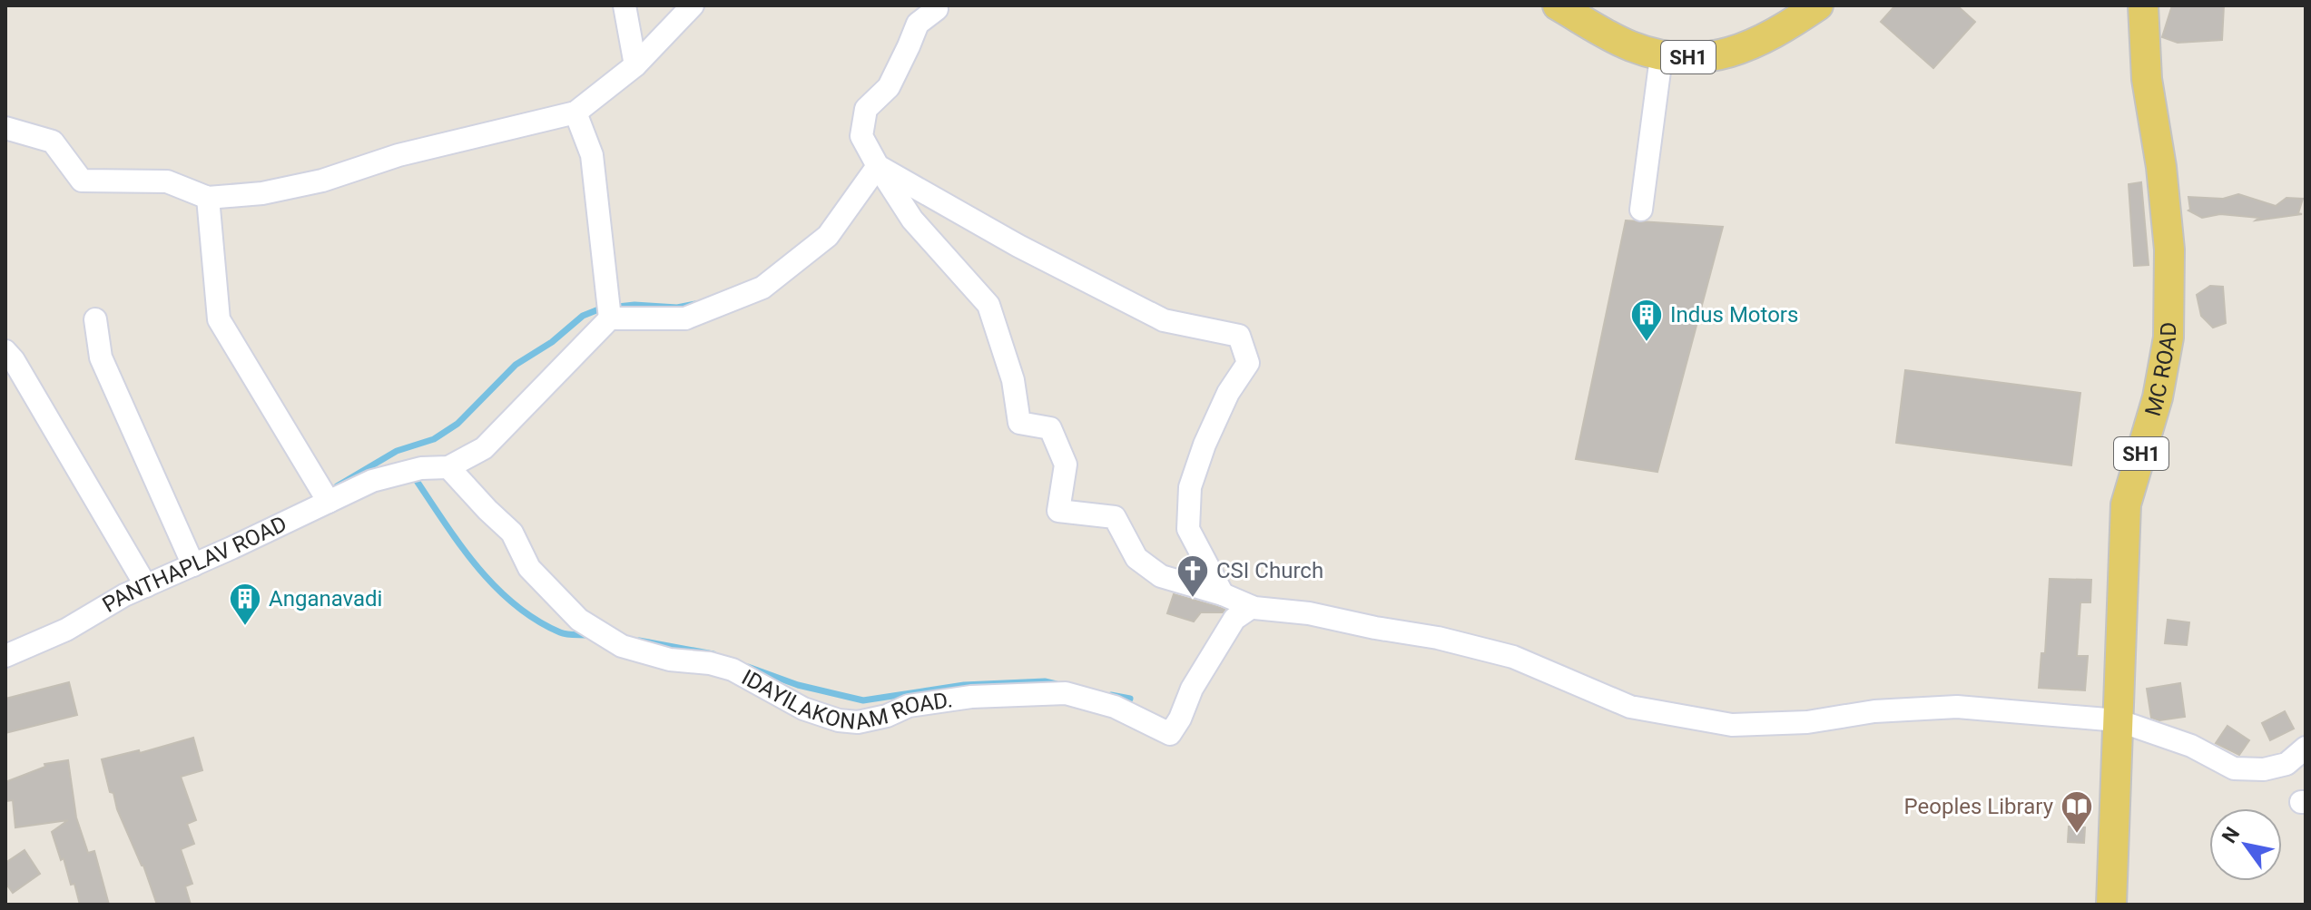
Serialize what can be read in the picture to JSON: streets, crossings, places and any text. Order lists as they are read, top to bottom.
{
  "streets": {
    "main road": ["SH1", "MC ROAD"],
    "street": ["PANTHAPLAV ROAD", "IDAYILAKONAM ROAD."]
  },
  "crossings": [
    ["PANTHAPLAV ROAD", "IDAYILAKONAM ROAD."]
  ],
  "places": {
    "building": ["Indus Motors", "Anganavadi"],
    "church": ["CSI Church"],
    "library": ["Peoples Library"]
  },
  "north": "top left"
}
